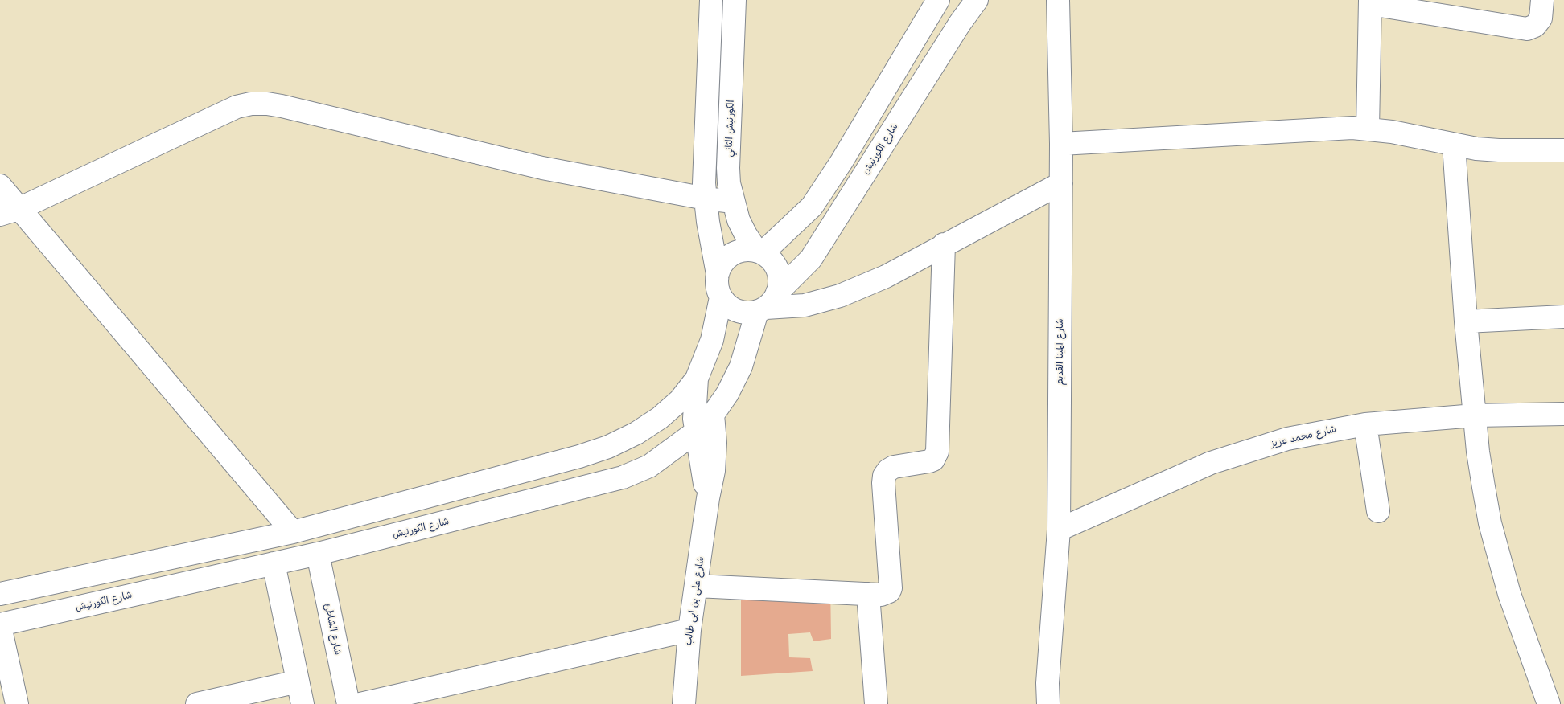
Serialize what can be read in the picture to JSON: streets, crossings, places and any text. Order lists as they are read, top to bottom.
{
  "streets": {
    "street": [
      "الكورنيش الثاني",
      "شارع الكورنيش",
      "شارع المينا القديم",
      "شارع محمد عزيز",
      "شارع على بن ابى طالب",
      "شارع الشاطئ"
    ]
  },
  "crossings": [
    ["الكورنيش الثاني", "شارع الكورنيش"],
    ["شارع الكورنيش", "شارع على بن ابى طالب"],
    ["شارع الكورنيش", "شارع الشاطئ"],
    ["شارع المينا القديم", "شارع محمد عزيز"]
  ]
}
